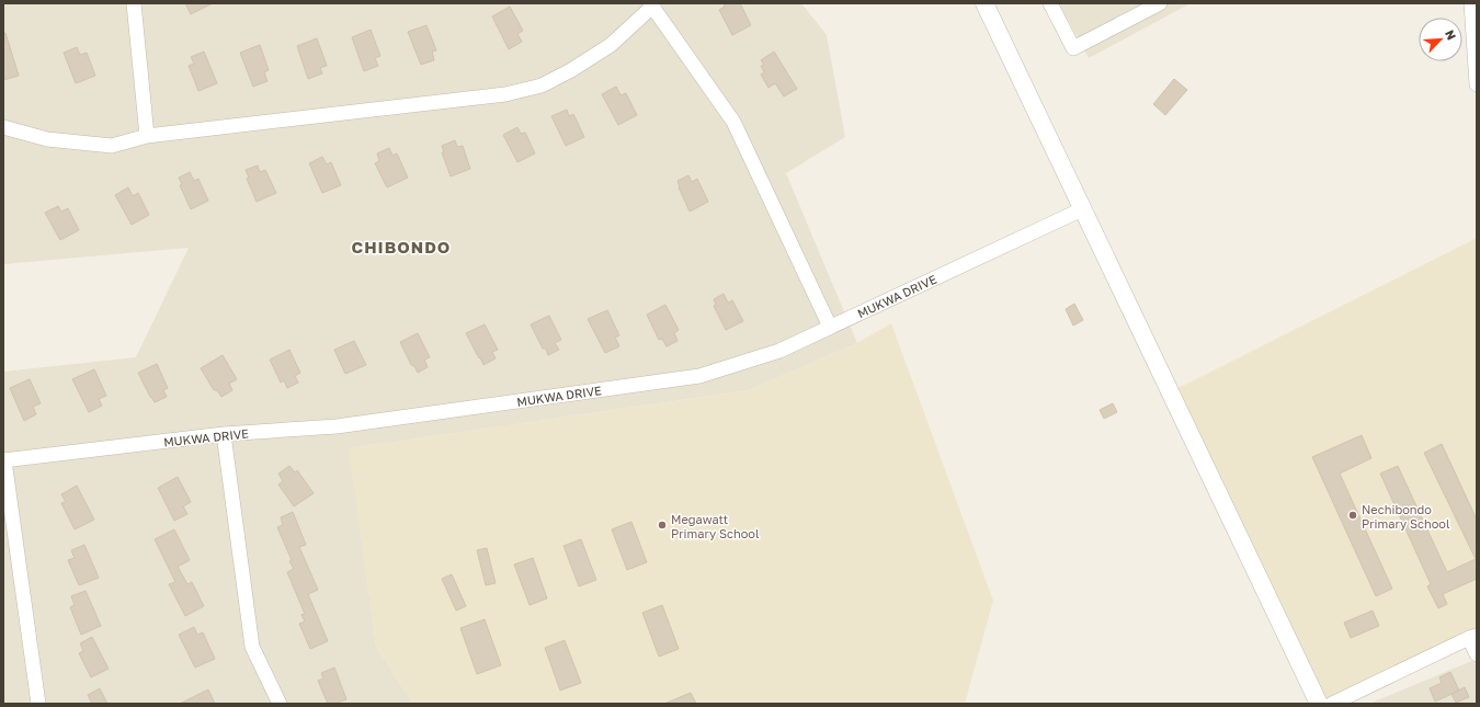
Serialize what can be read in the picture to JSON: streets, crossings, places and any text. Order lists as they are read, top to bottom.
{
  "streets": {
    "street": ["MUKWA DRIVE"]
  },
  "districts": ["CHIBONDO"],
  "places": ["Nechibondo Primary School", "Megawatt Primary School"],
  "north": "top right"
}
